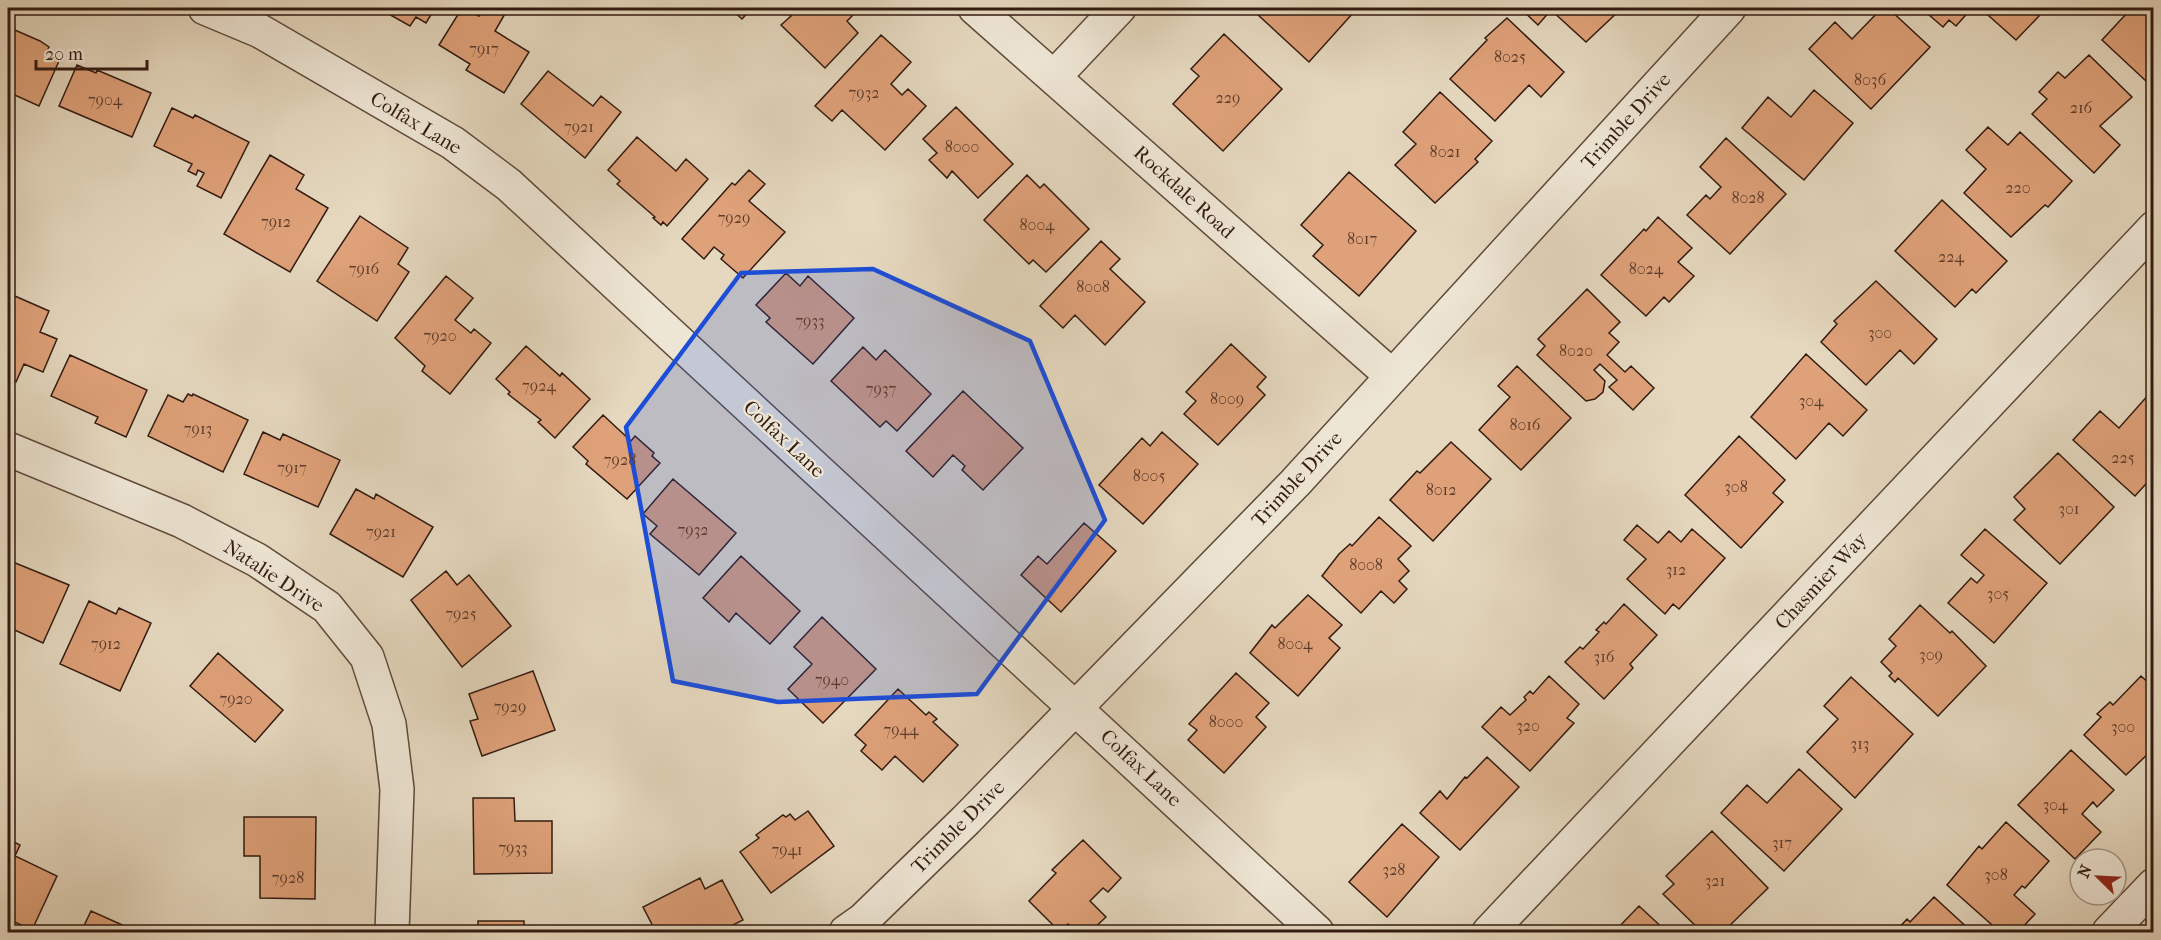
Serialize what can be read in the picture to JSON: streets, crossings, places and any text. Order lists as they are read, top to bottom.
{
  "streets": {
    "street": [
      "Trimble Drive",
      "Colfax Lane",
      "Rockdale Road",
      "Natalie Drive",
      "Chasmier Way"
    ]
  },
  "crossings": [
    ["Trimble Drive", "Colfax Lane"],
    ["Trimble Drive", "Rockdale Road"]
  ],
  "house_numbers": [
    "7917",
    "8025",
    "8036",
    "7932",
    "229",
    "7904",
    "216",
    "7921",
    "8000",
    "8021",
    "220",
    "8028",
    "7929",
    "7912",
    "8004",
    "8017",
    "224",
    "7916",
    "8024",
    "8008",
    "7933",
    "300",
    "7920",
    "8020",
    "7924",
    "7937",
    "8009",
    "304",
    "8016",
    "7913",
    "225",
    "7928",
    "7917",
    "8005",
    "308",
    "8012",
    "301",
    "7932",
    "7921",
    "8008",
    "312",
    "305",
    "7925",
    "7912",
    "8004",
    "309",
    "316",
    "7940",
    "7920",
    "7929",
    "8000",
    "320",
    "300",
    "7944",
    "313",
    "304",
    "317",
    "7933",
    "7941",
    "328",
    "308",
    "7928",
    "321"
  ],
  "scale_bar": "20 m",
  "north": "top left"
}
